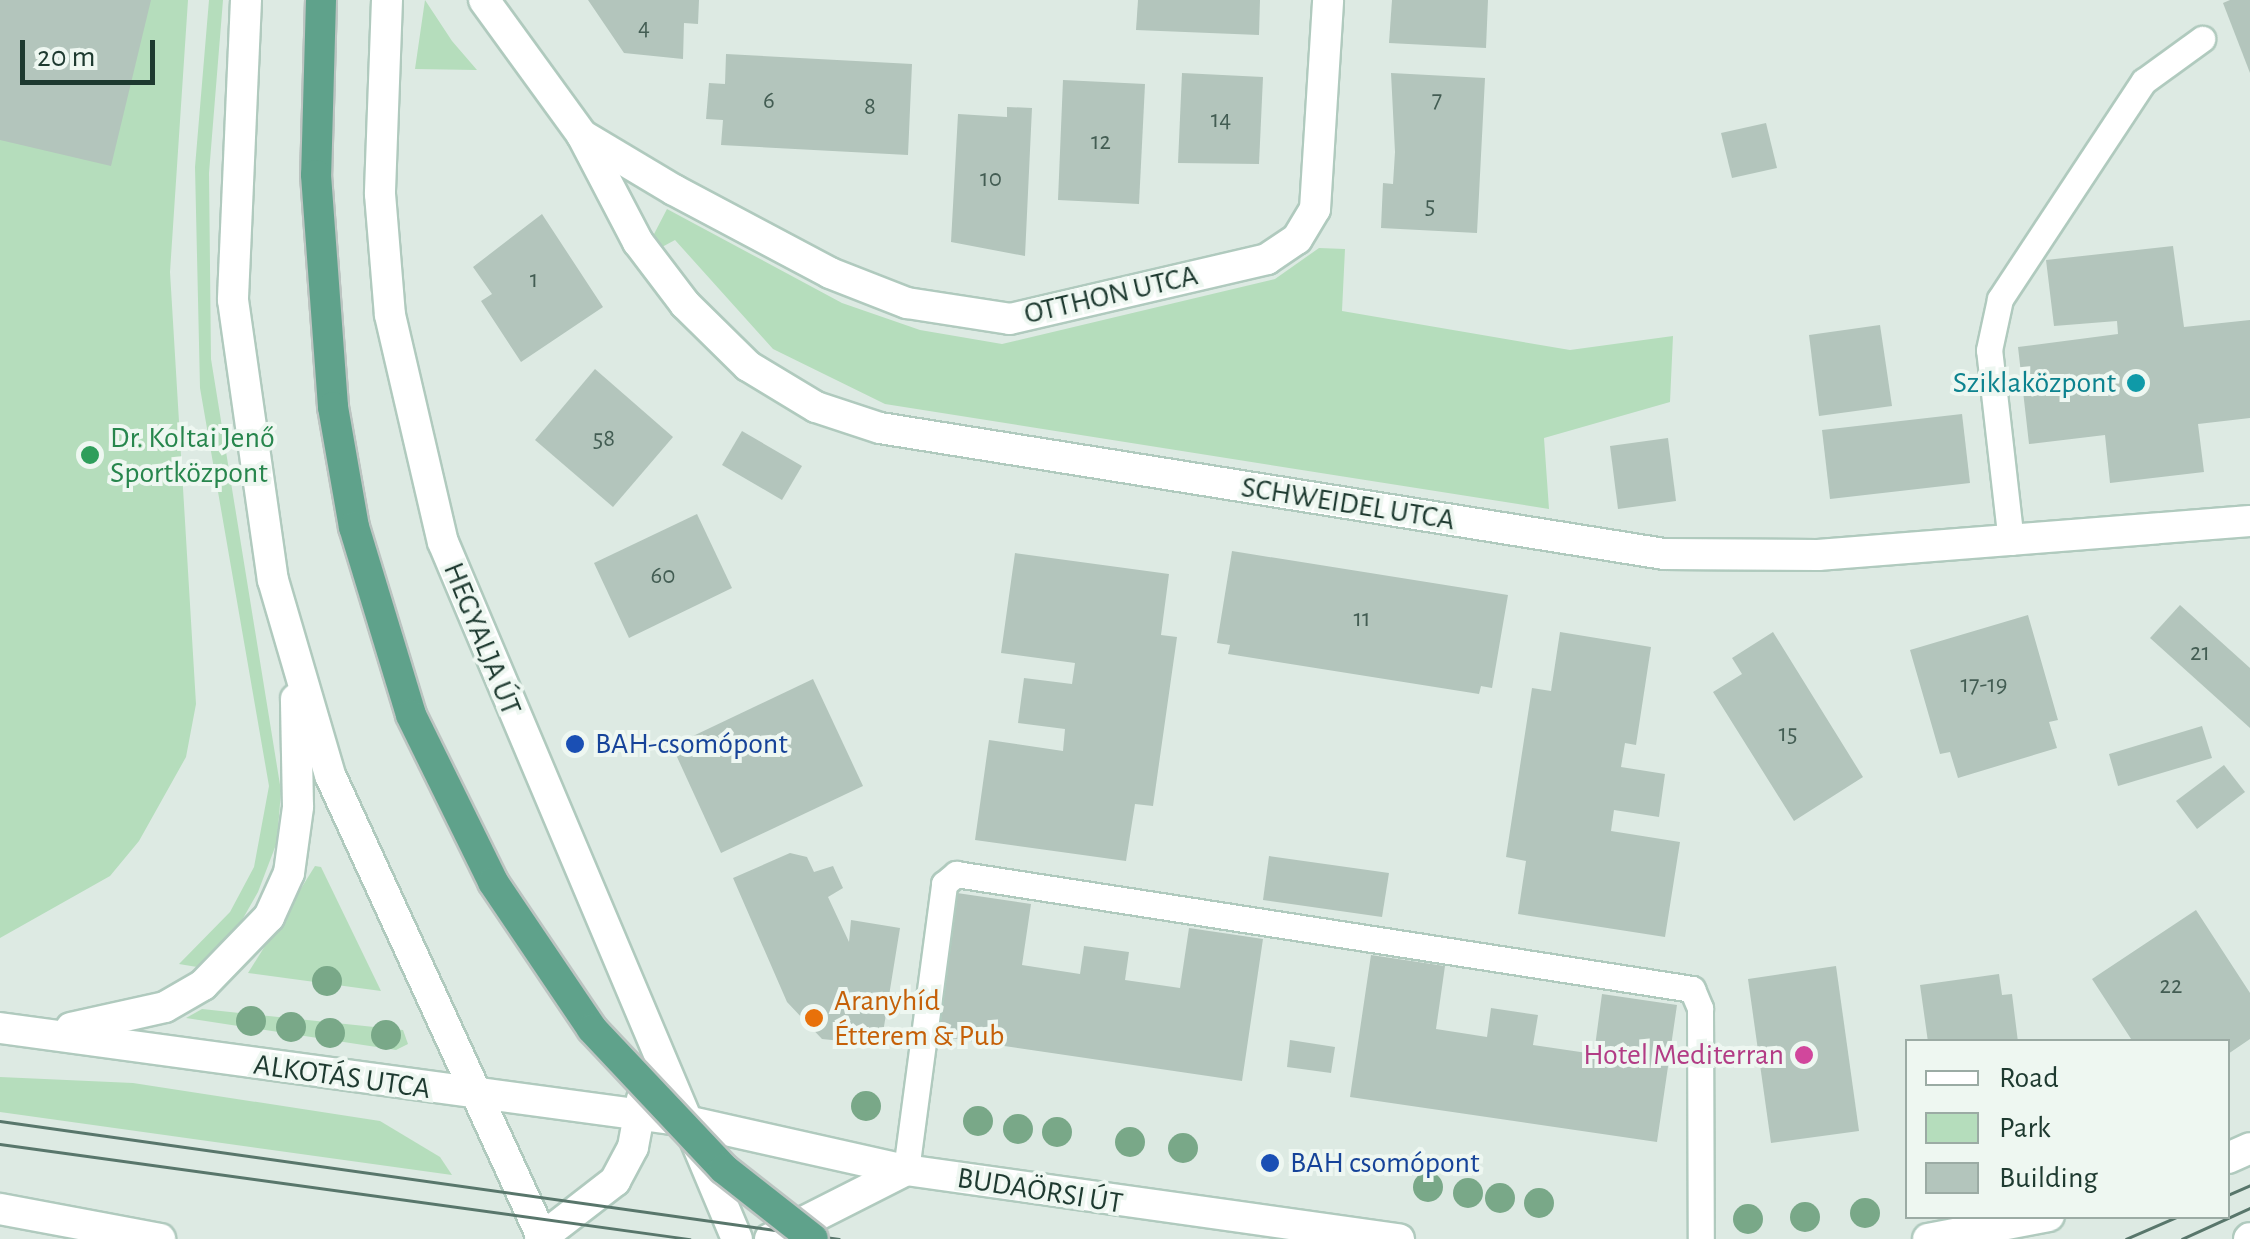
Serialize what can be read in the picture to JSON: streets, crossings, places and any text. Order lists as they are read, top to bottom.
{
  "streets": {
    "main road": [
      "OTTHON UTCA",
      "SCHWEIDEL UTCA",
      "HEGYALJA ÚT",
      "ALKOTÁS UTCA",
      "BUDAÖRSI ÚT"
    ]
  },
  "crossings": [
    ["OTTHON UTCA", "SCHWEIDEL UTCA"],
    ["HEGYALJA ÚT", "ALKOTÁS UTCA"],
    ["HEGYALJA ÚT", "BUDAÖRSI ÚT"],
    ["ALKOTÁS UTCA", "BUDAÖRSI ÚT"]
  ],
  "places": [
    "Sziklaközpont",
    "Dr. Koltai Jenő Sportközpont",
    "BAH-csomópont",
    "Aranyhíd Étterem & Pub",
    "Hotel Mediterran",
    "BAH csomópont"
  ],
  "house_numbers": [
    "4",
    "7",
    "6",
    "8",
    "14",
    "12",
    "10",
    "5",
    "1",
    "58",
    "60",
    "11",
    "21",
    "17-19",
    "15",
    "22"
  ],
  "legend": ["Road", "Park", "Building"],
  "scale_bar": "20 m"
}
